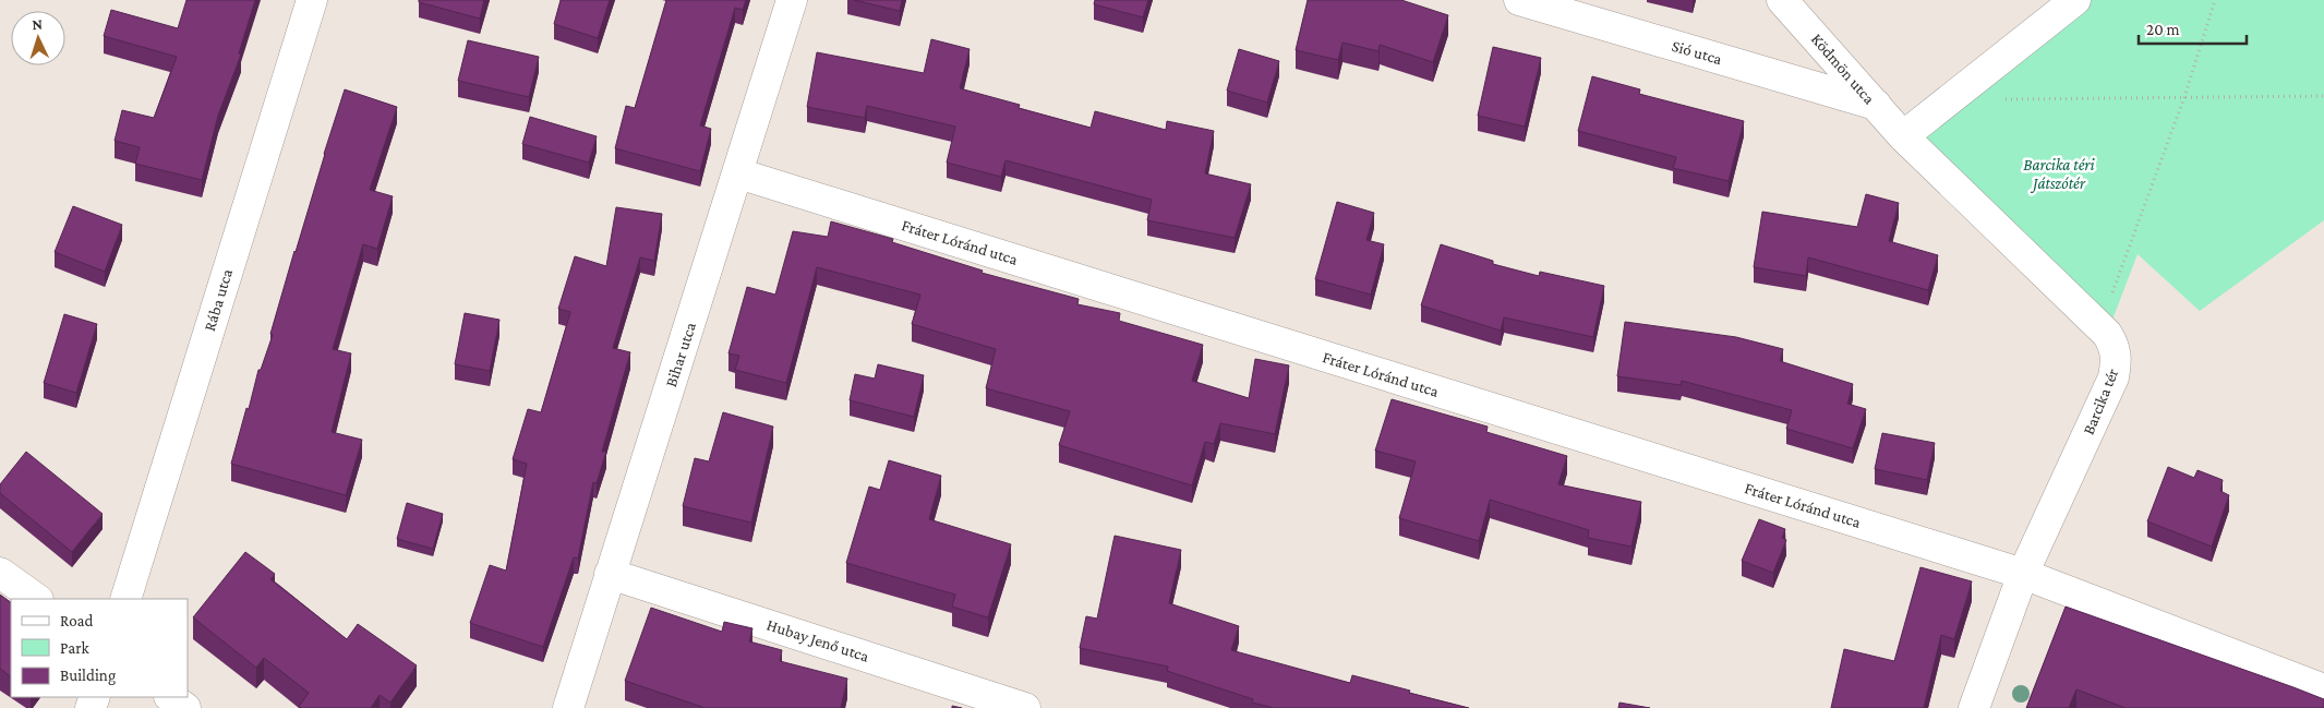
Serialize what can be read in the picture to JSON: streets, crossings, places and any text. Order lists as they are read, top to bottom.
{
  "streets": {
    "street": [
      "Sió utca",
      "Ködmön utca",
      "Fráter Lóránd utca",
      "Rába utca",
      "Bihar utca",
      "Barcika tér",
      "Hubay Jenő utca"
    ]
  },
  "crossings": [
    ["Sió utca", "Ködmön utca"],
    ["Ködmön utca", "Barcika tér"],
    ["Fráter Lóránd utca", "Bihar utca"],
    ["Fráter Lóránd utca", "Barcika tér"],
    ["Bihar utca", "Hubay Jenő utca"]
  ],
  "parks": ["Barcika téri Játszótér"],
  "legend": ["Road", "Park", "Building"],
  "scale_bar": "20 m",
  "north": "top"
}
